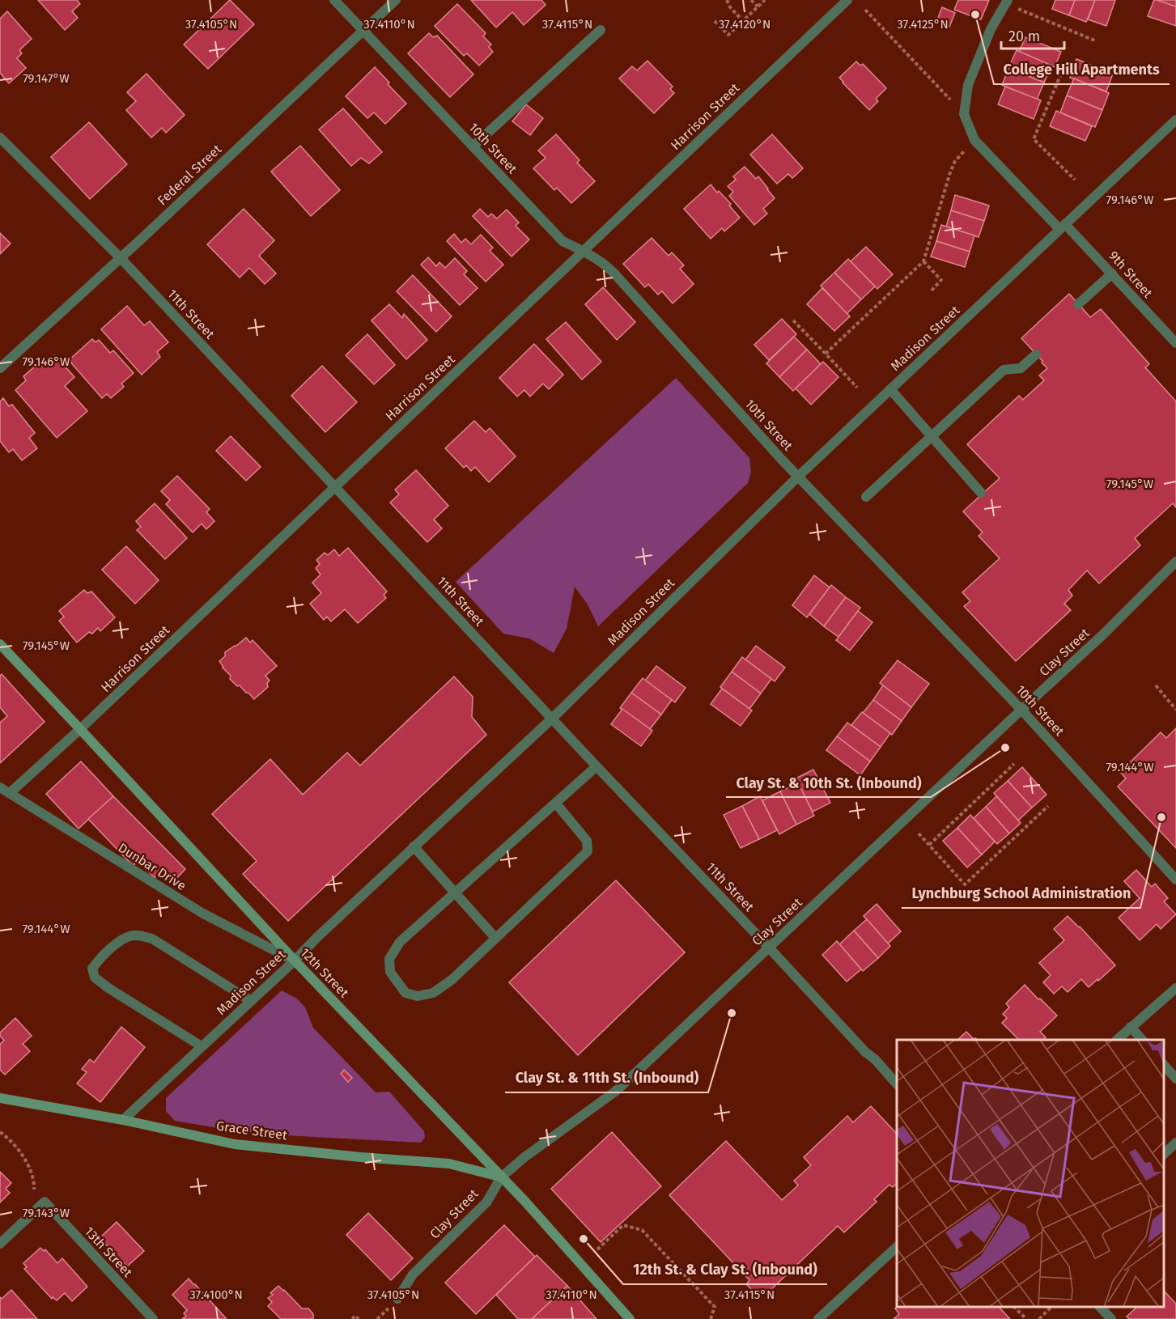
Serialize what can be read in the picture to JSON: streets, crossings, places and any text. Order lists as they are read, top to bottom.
{
  "streets": {
    "main road": ["12th Street", "Grace Street"],
    "street": [
      "Harrison Street",
      "10th Street",
      "Federal Street",
      "9th Street",
      "11th Street",
      "Madison Street",
      "Clay Street",
      "Dunbar Drive",
      "13th Street"
    ]
  },
  "crossings": [
    ["Harrison Street", "10th Street"],
    ["Harrison Street", "11th Street"],
    ["Harrison Street", "Dunbar Drive"],
    ["Harrison Street", "12th Street"],
    ["10th Street", "Federal Street"],
    ["10th Street", "Madison Street"],
    ["10th Street", "Clay Street"],
    ["Federal Street", "11th Street"],
    ["9th Street", "Madison Street"],
    ["11th Street", "Madison Street"],
    ["11th Street", "Clay Street"],
    ["Madison Street", "Dunbar Drive"],
    ["Madison Street", "12th Street"],
    ["Madison Street", "Grace Street"],
    ["Clay Street", "12th Street"],
    ["Clay Street", "Grace Street"],
    ["Dunbar Drive", "12th Street"],
    ["12th Street", "Grace Street"]
  ],
  "places": [
    "College Hill Apartments",
    "Clay St. & 10th St. (Inbound)",
    "Lynchburg School Administration",
    "Clay St. & 11th St. (Inbound)",
    "12th St. & Clay St. (Inbound)"
  ],
  "scale_bar": "20 m",
  "coordinates": [
    "37.4105°N",
    "37.4110°N",
    "37.4115°N",
    "37.4120°N",
    "37.4125°N",
    "79.147°W",
    "79.146°W",
    "79.145°W",
    "79.144°W",
    "79.143°W",
    "37.4100°N"
  ]
}
